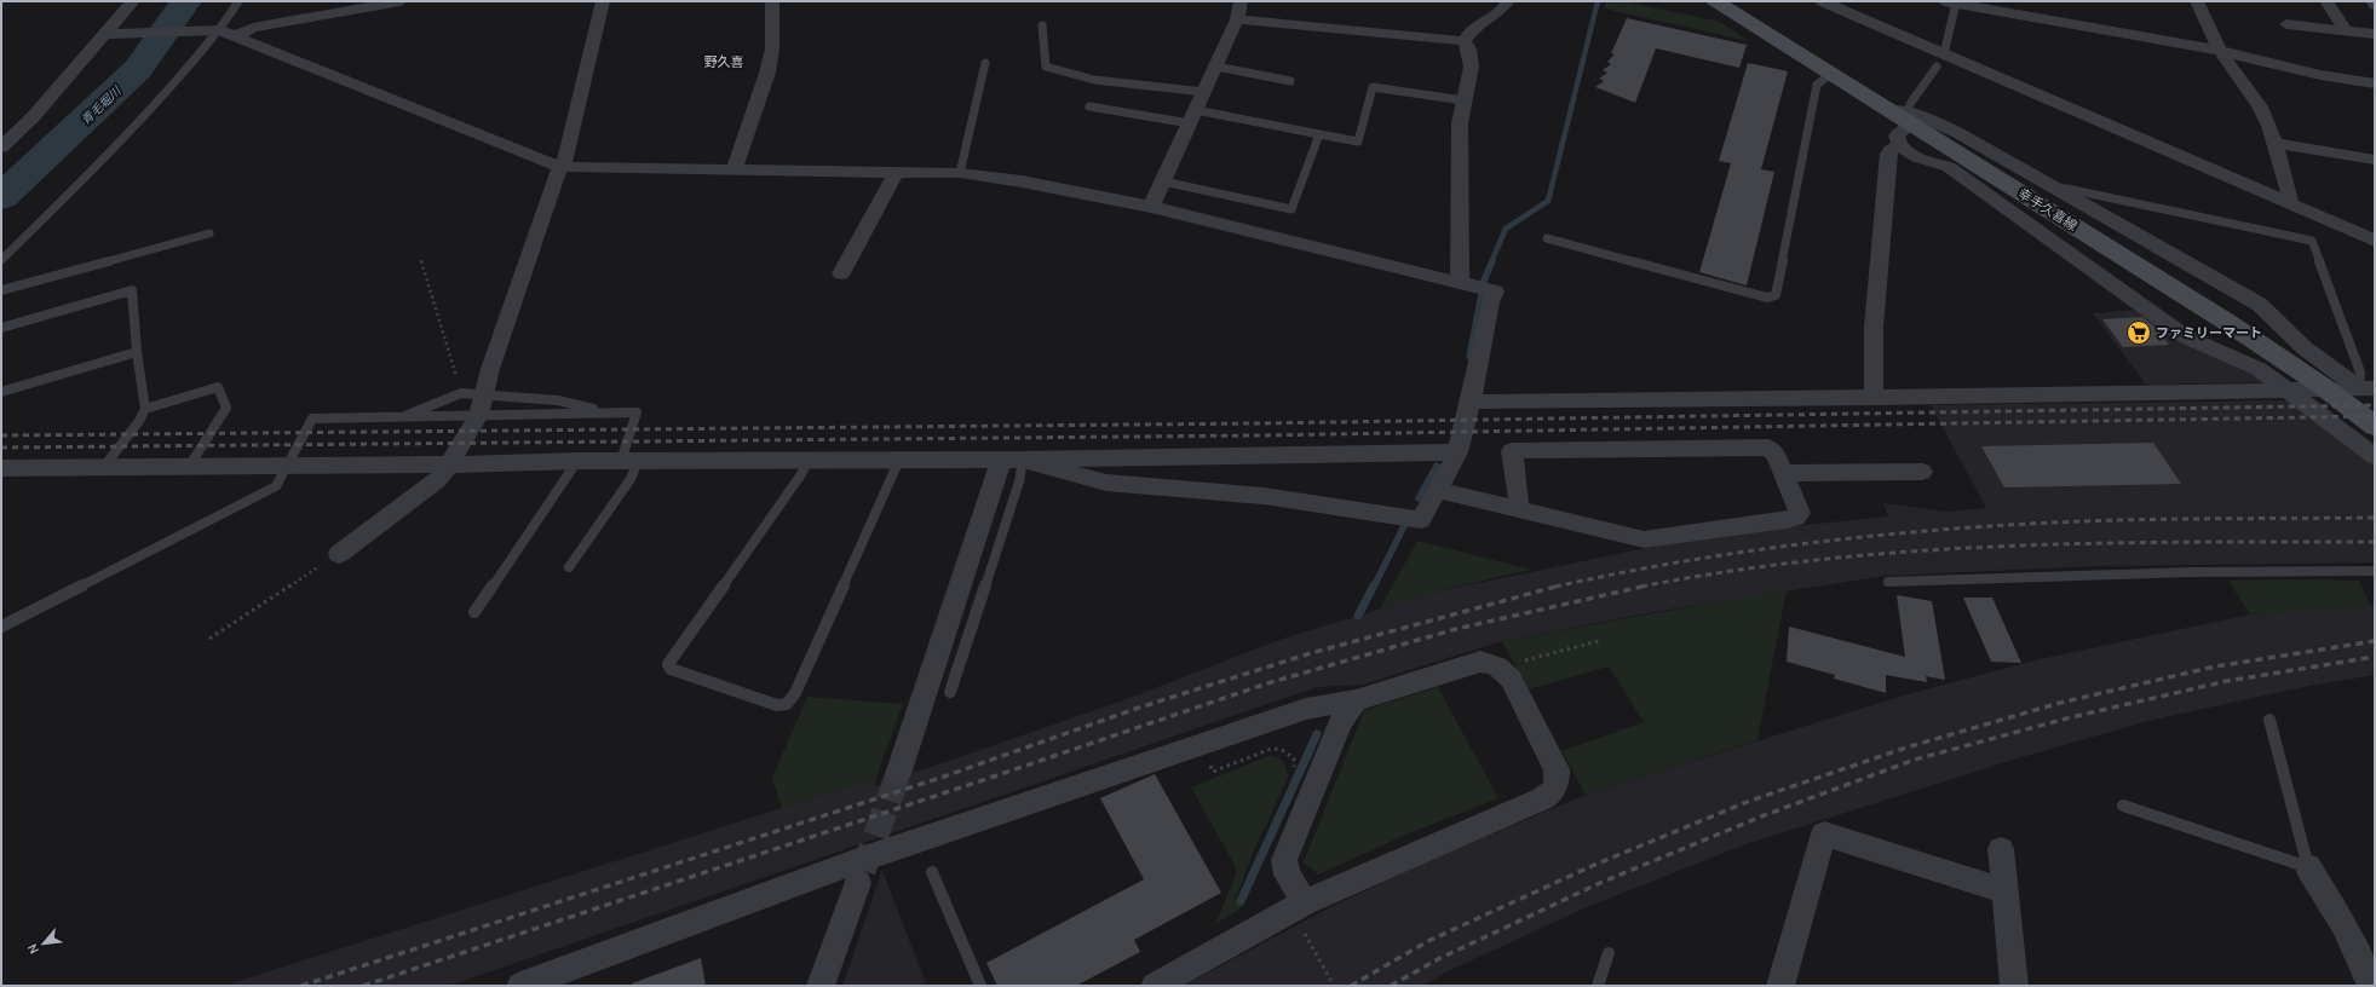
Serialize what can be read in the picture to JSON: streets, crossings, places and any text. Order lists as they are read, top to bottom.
{
  "streets": {
    "main road": ["幸手久喜線"]
  },
  "districts": ["野久喜"],
  "water": ["青毛堀川"],
  "places": {
    "supermarket": ["ファミリーマート"]
  },
  "north": "bottom left"
}
